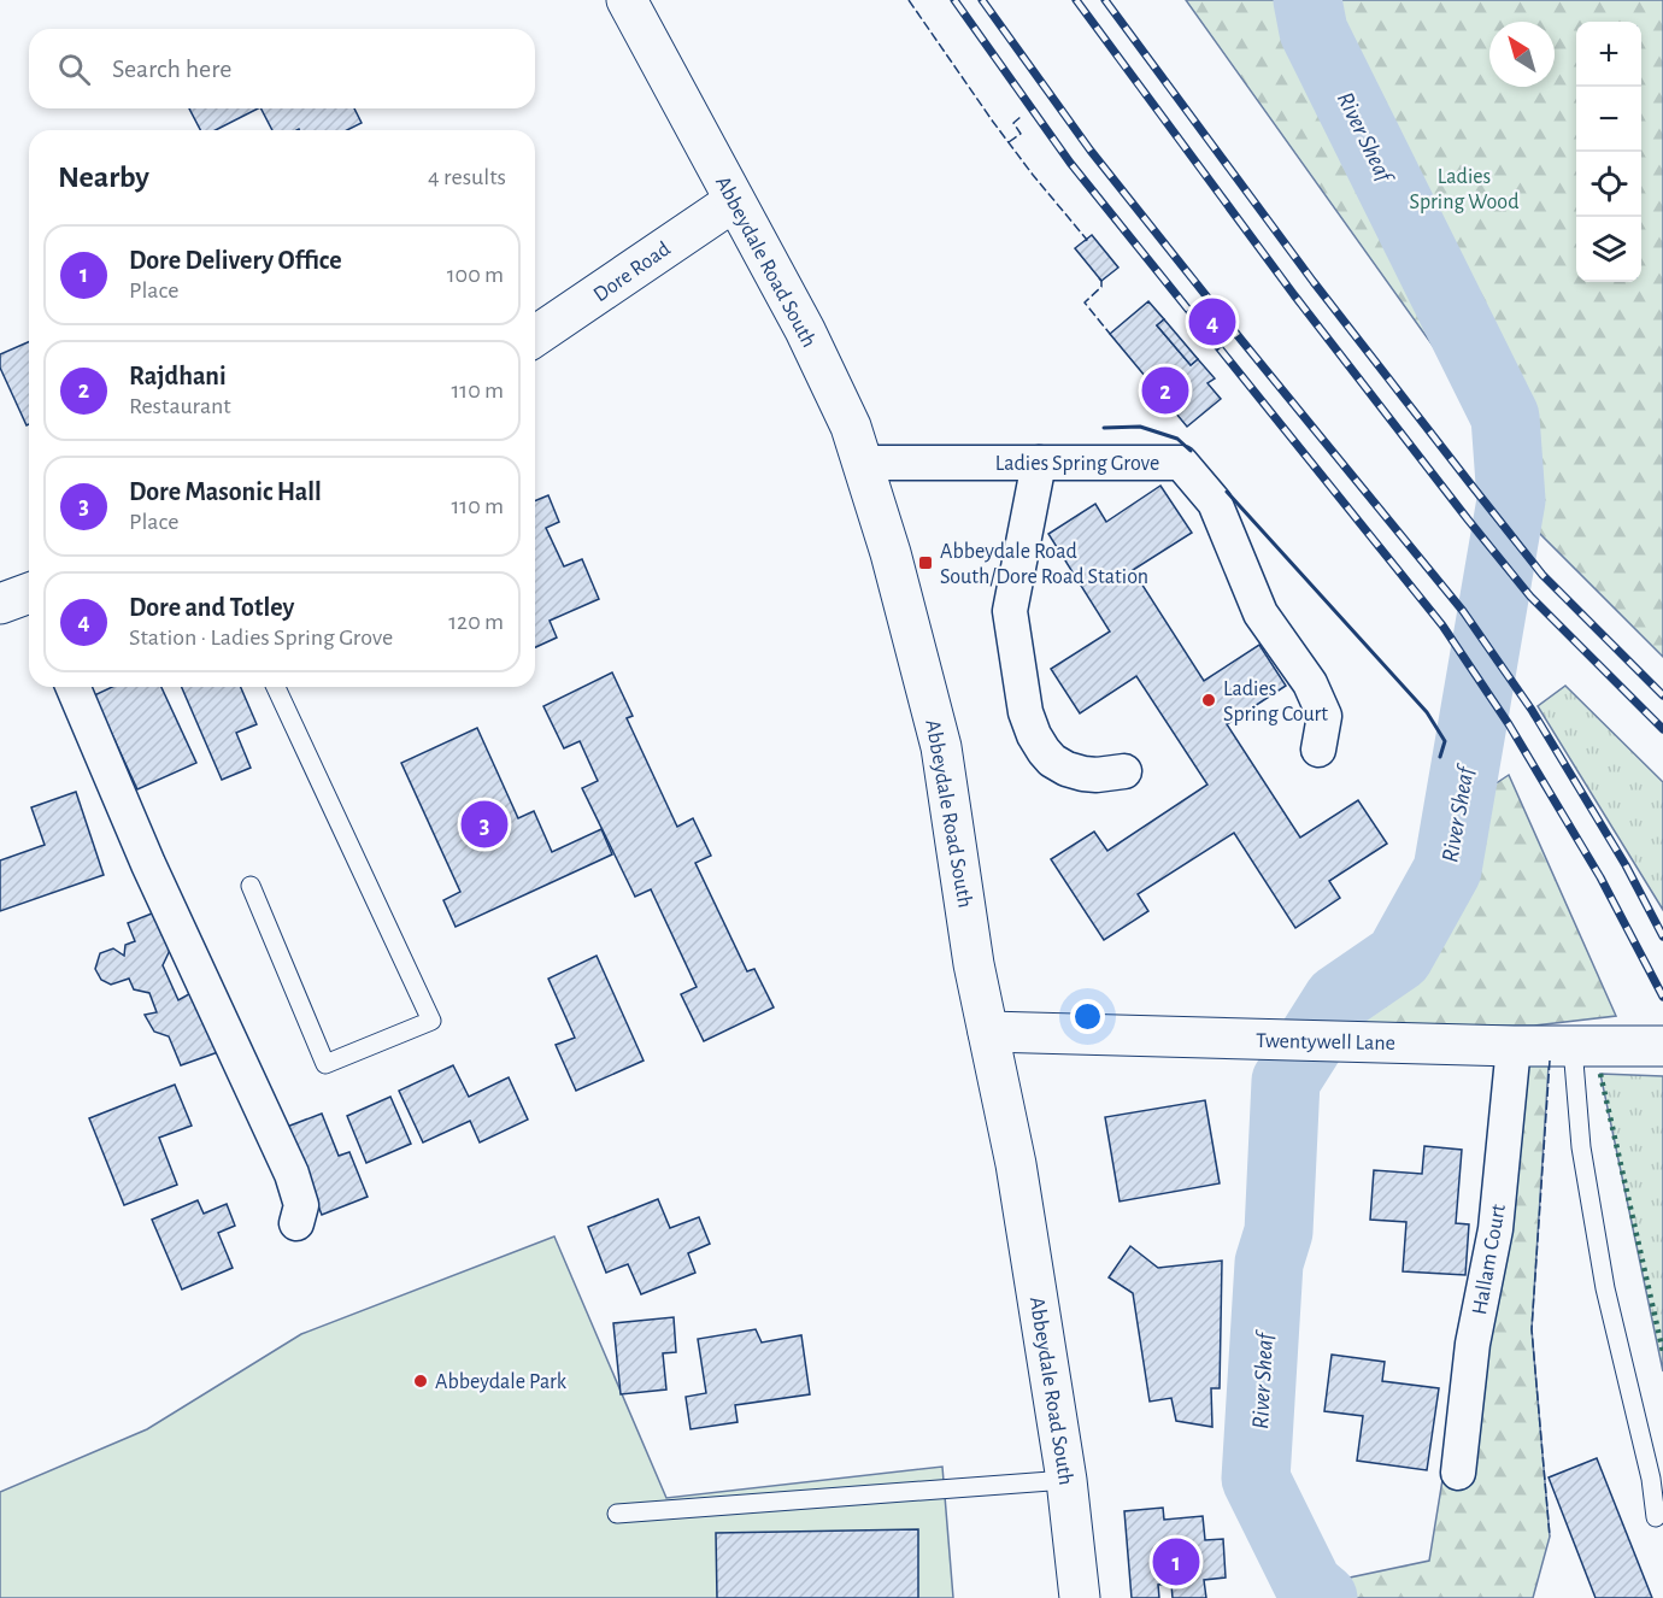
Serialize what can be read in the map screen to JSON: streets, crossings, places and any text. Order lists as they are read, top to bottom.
{
  "streets": {
    "main road": ["Abbeydale Road South", "Dore Road", "Twentywell Lane"],
    "street": ["Ladies Spring Grove", "Hallam Court"]
  },
  "crossings": [
    ["Abbeydale Road South", "Dore Road"],
    ["Abbeydale Road South", "Ladies Spring Grove"],
    ["Abbeydale Road South", "Twentywell Lane"],
    ["Twentywell Lane", "Hallam Court"]
  ],
  "water": ["River Sheaf"],
  "parks": ["Ladies Spring Wood"],
  "places": {
    "transit": ["Abbeydale Road South/Dore Road Station"],
    "other": ["Ladies Spring Court", "Abbeydale Park"]
  },
  "north": "top left",
  "page": {
    "map_buttons": ["+", "−"],
    "search": "Search here",
    "heading": ["Nearby", "4 results"],
    "list": [
      {
        "mark": "1",
        "name": "Dore Delivery Office",
        "note": "Place",
        "value": "100 m"
      },
      {
        "mark": "2",
        "name": "Rajdhani",
        "note": "Restaurant",
        "value": "110 m"
      },
      {
        "mark": "3",
        "name": "Dore Masonic Hall",
        "note": "Place",
        "value": "110 m"
      },
      {
        "mark": "4",
        "name": "Dore and Totley",
        "note": "Station · Ladies Spring Grove",
        "value": "120 m"
      }
    ],
    "pins": [
      "4",
      "2",
      "3",
      "1"
    ]
  }
}
